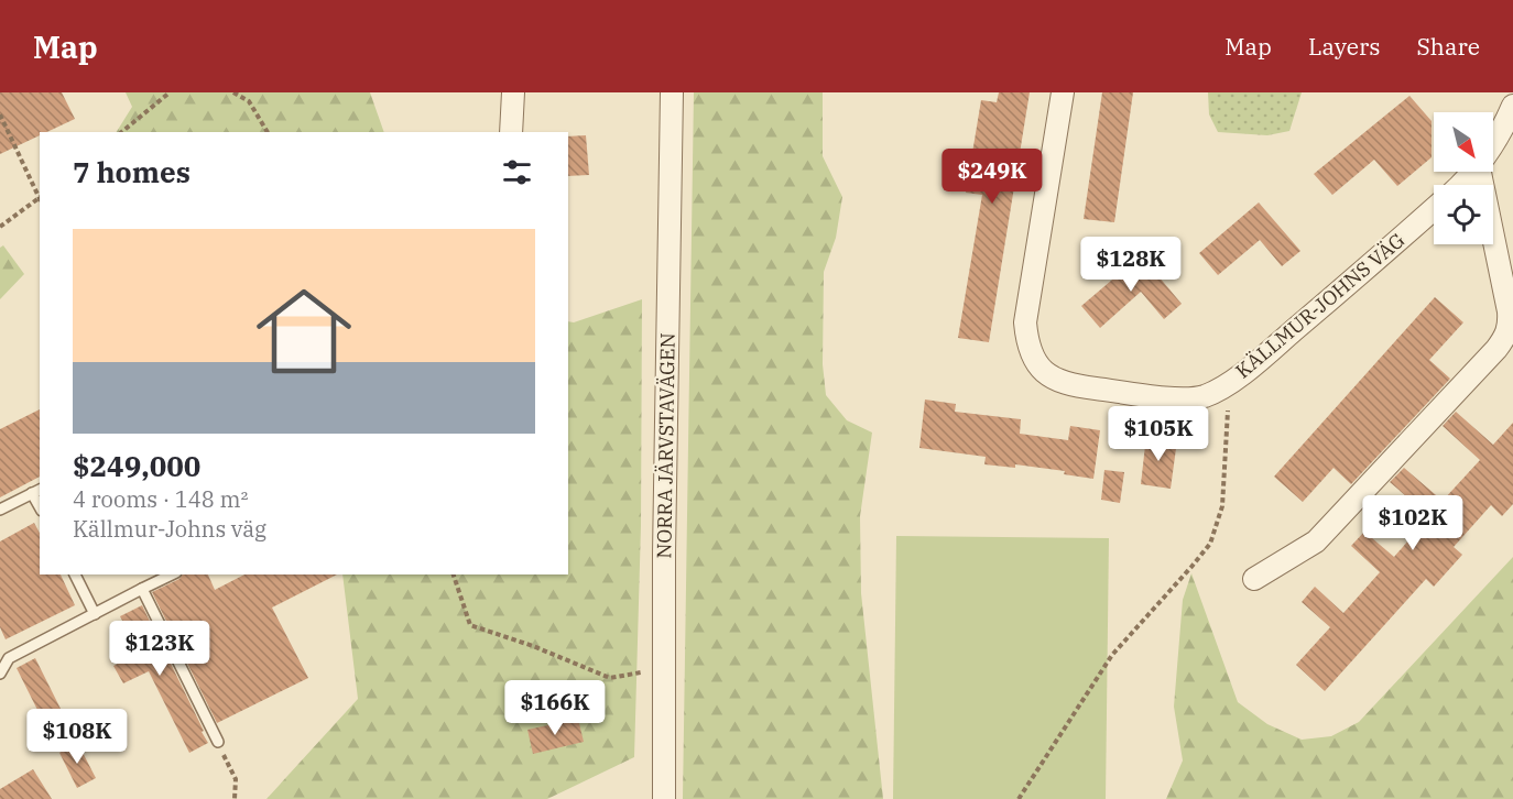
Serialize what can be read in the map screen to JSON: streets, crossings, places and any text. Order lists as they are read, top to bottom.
{
  "streets": {
    "street": ["KÄLLMUR-JOHNS VÄG", "NORRA JÄRVSTAVÄGEN"]
  },
  "north": "bottom right",
  "page": {
    "header": "Map",
    "nav": ["Map", "Layers", "Share"],
    "heading": "7 homes",
    "price": [
      "$249K",
      "$128K",
      "$105K",
      "$102K",
      "$123K",
      "$166K",
      "$108K"
    ],
    "list": [
      {
        "name": "$249,000",
        "note": "4 rooms · 148 m² · Källmur-Johns väg"
      }
    ]
  }
}
